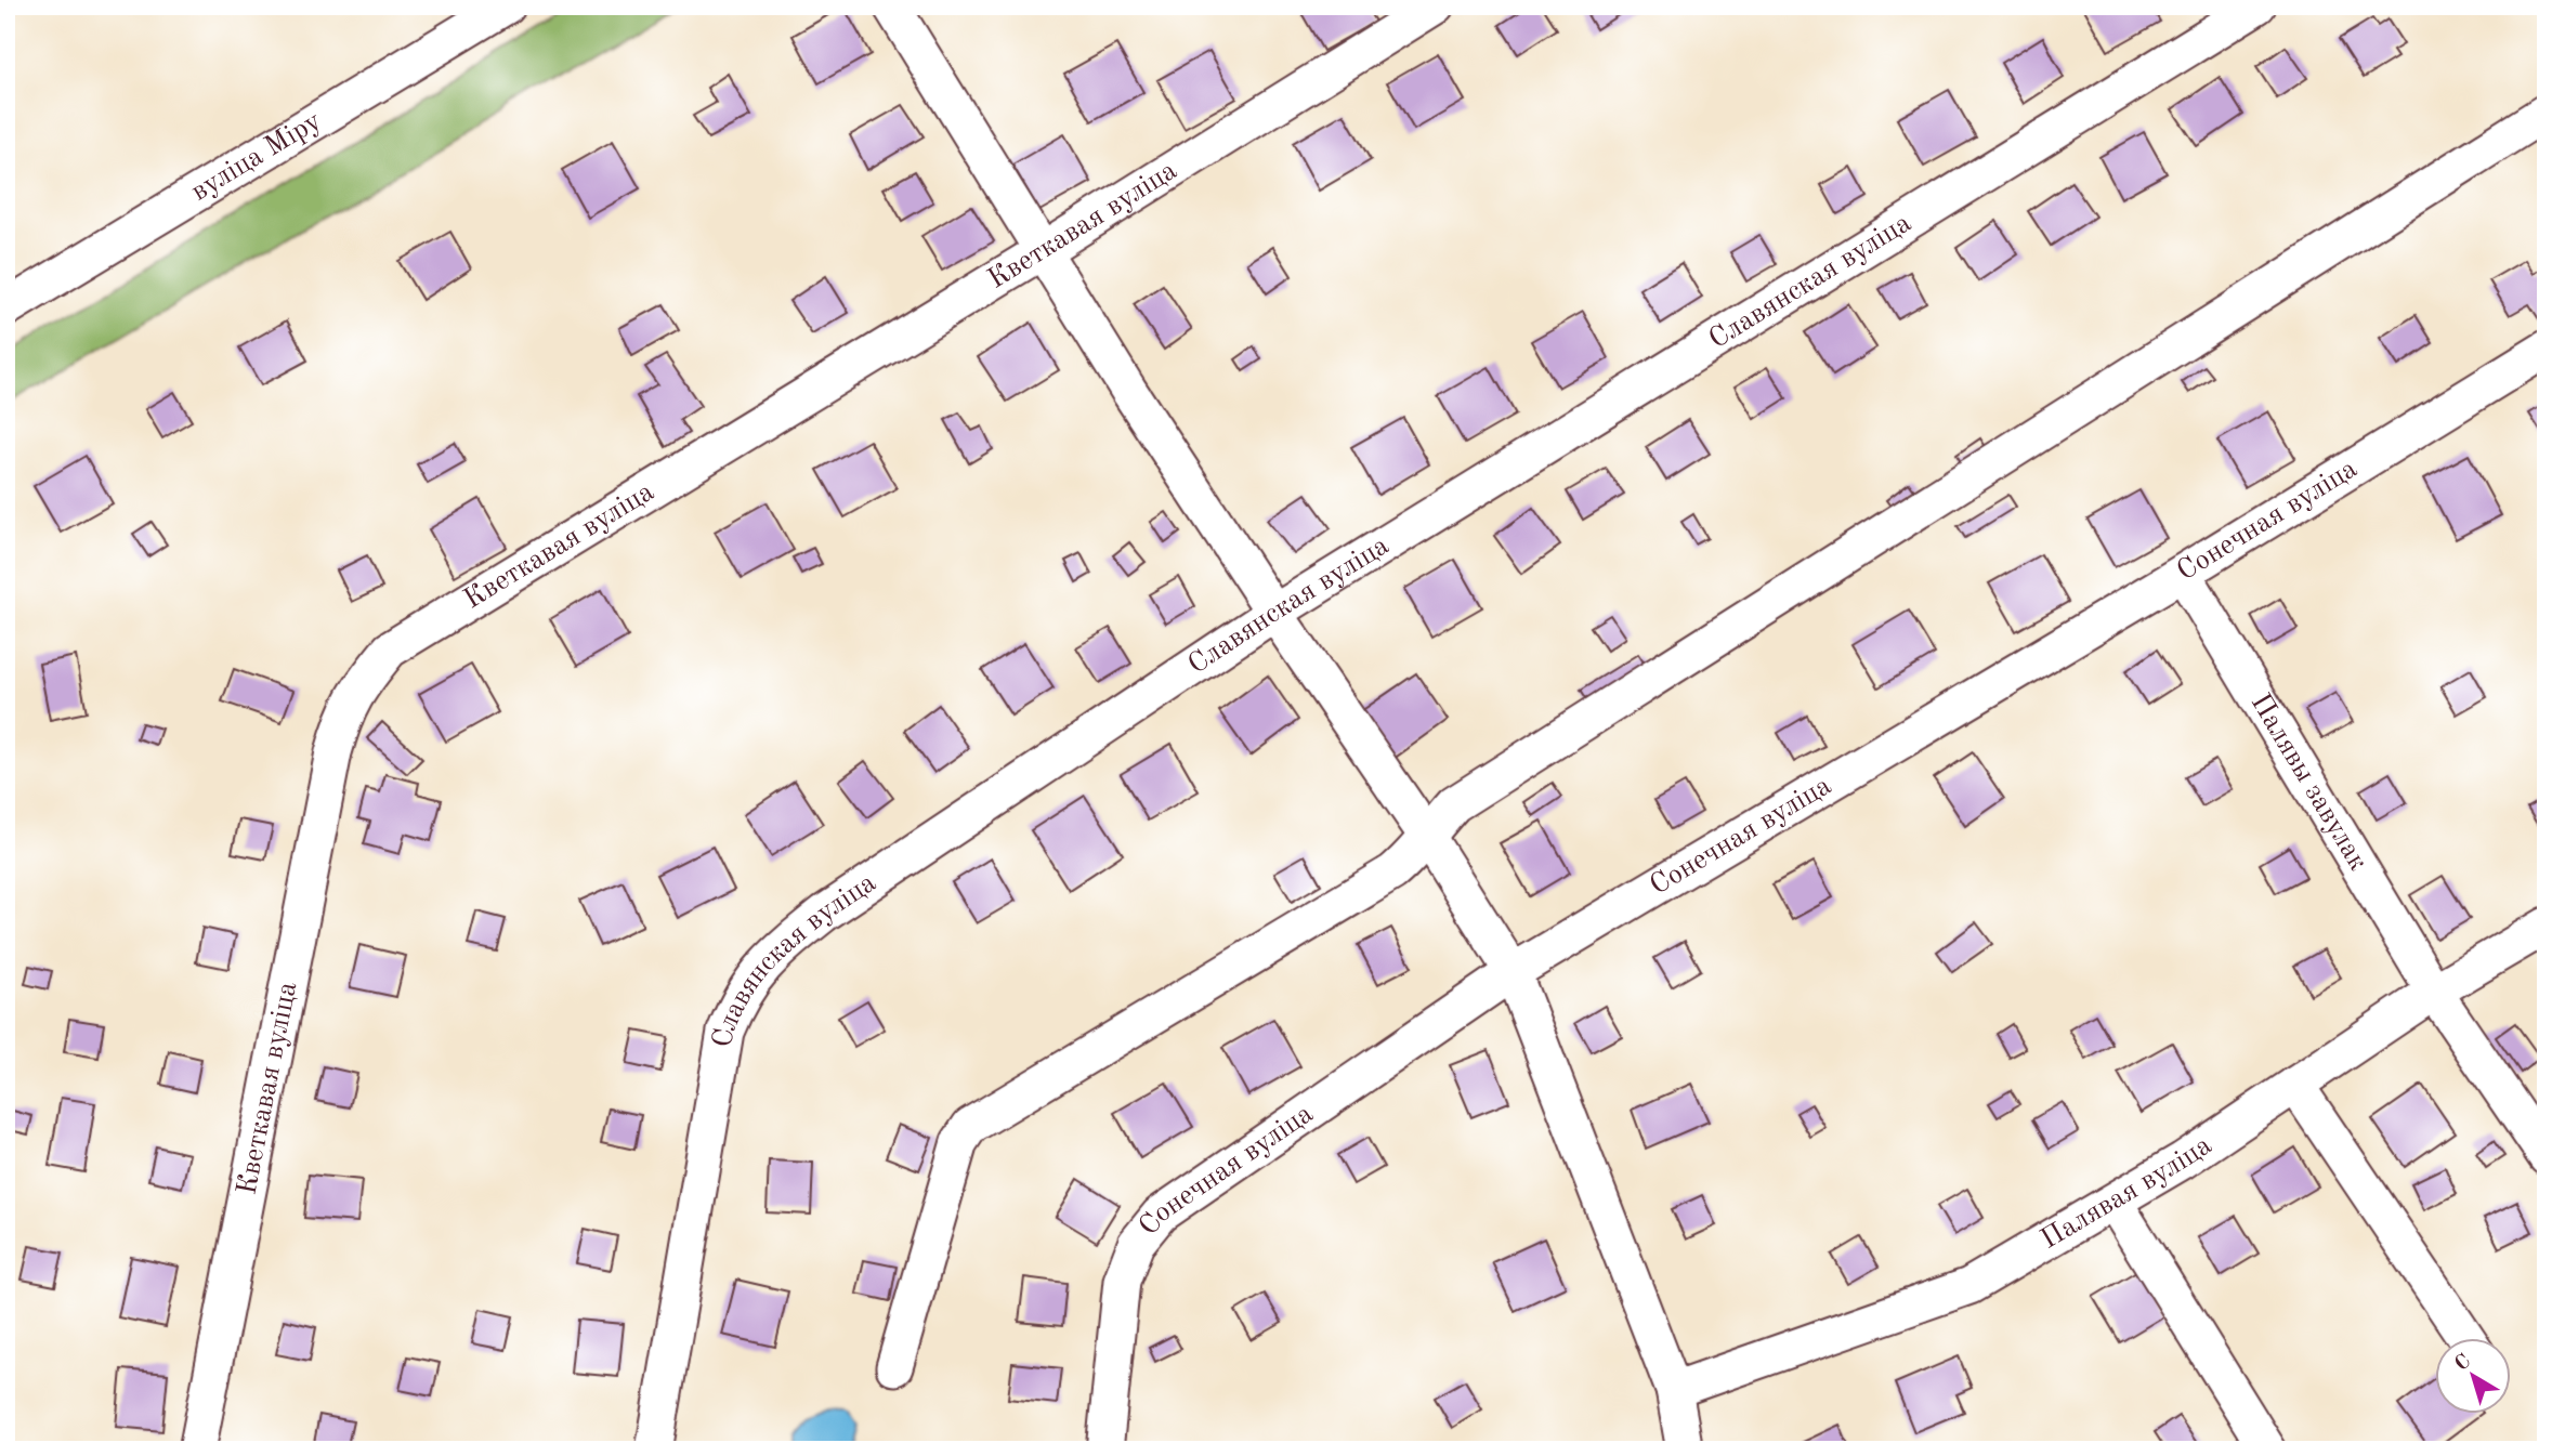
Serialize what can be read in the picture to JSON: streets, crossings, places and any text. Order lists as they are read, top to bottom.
{
  "streets": {
    "street": [
      "вуліца Міру",
      "Кветкавая вуліца",
      "Славянская вуліца",
      "Сонечная вуліца",
      "Палявы завулак",
      "Палявая вуліца"
    ]
  },
  "crossings": [
    ["Сонечная вуліца", "Палявы завулак"],
    ["Палявы завулак", "Палявая вуліца"]
  ],
  "north": "top left"
}
